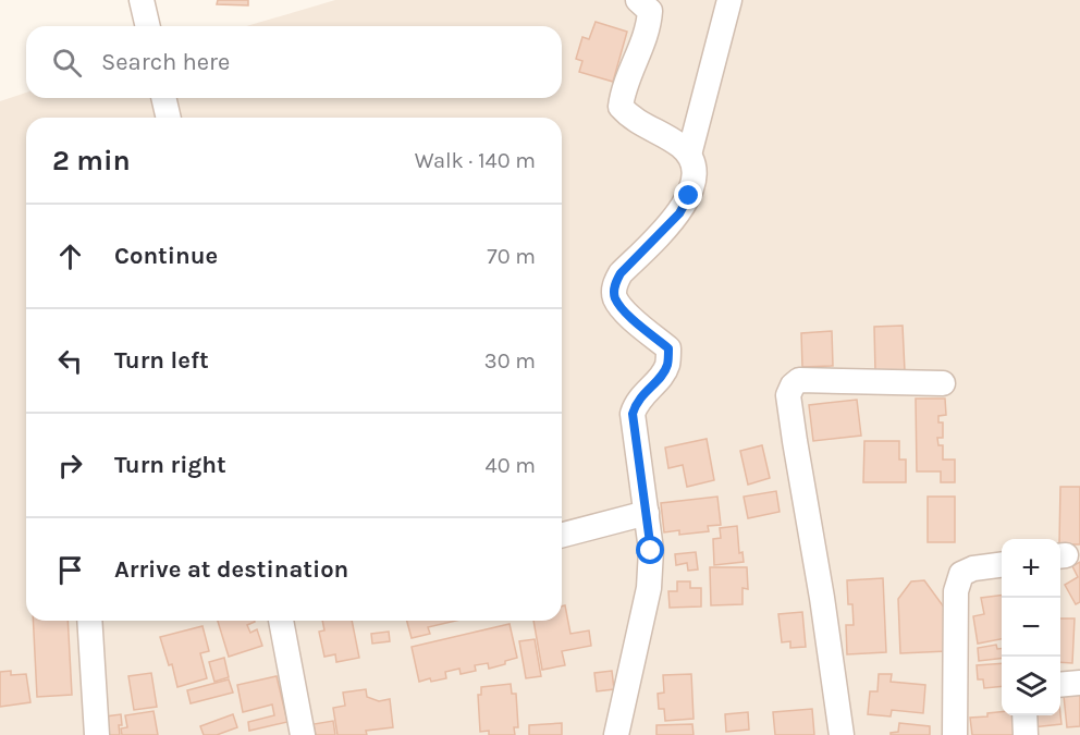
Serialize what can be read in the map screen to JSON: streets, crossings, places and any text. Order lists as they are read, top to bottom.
{
  "page": {
    "search": "Search here",
    "heading": ["2 min", "Walk · 140 m"],
    "list": [
      ["Continue", "70 m"],
      ["Turn left", "30 m"],
      ["Turn right", "40 m"],
      "Arrive at destination"
    ],
    "map_buttons": ["+", "−"]
  }
}
